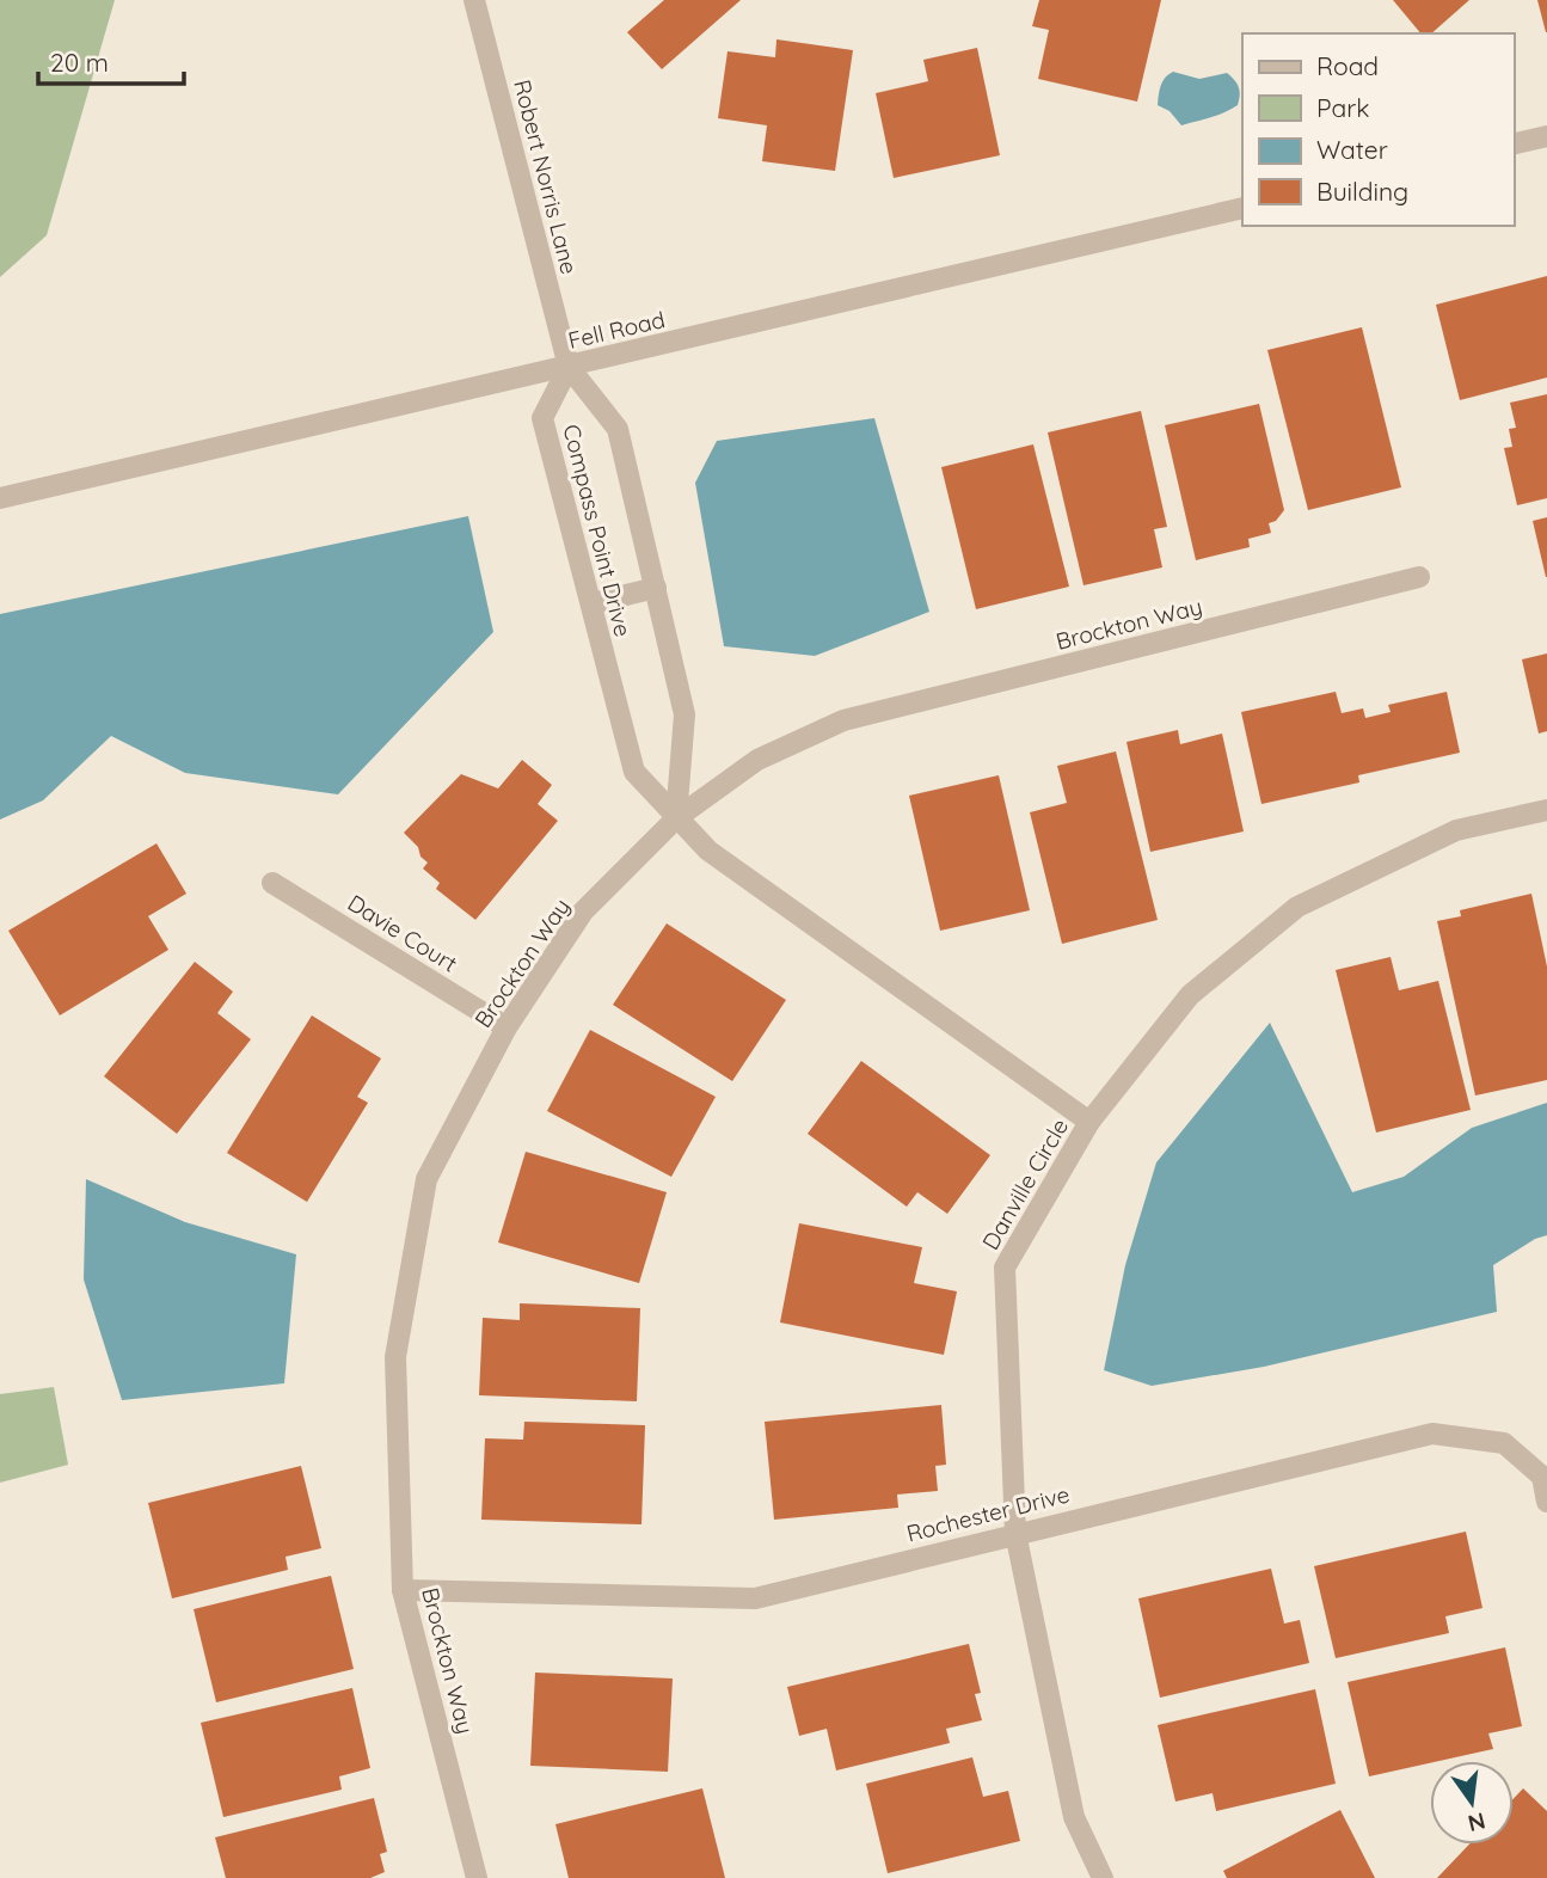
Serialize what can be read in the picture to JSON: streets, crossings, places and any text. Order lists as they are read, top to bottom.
{
  "streets": {
    "street": [
      "Robert Norris Lane",
      "Fell Road",
      "Compass Point Drive",
      "Brockton Way",
      "Davie Court",
      "Danville Circle",
      "Rochester Drive"
    ]
  },
  "crossings": [
    ["Robert Norris Lane", "Fell Road"],
    ["Robert Norris Lane", "Compass Point Drive"],
    ["Fell Road", "Compass Point Drive"],
    ["Compass Point Drive", "Brockton Way"],
    ["Compass Point Drive", "Danville Circle"],
    ["Brockton Way", "Davie Court"],
    ["Brockton Way", "Rochester Drive"],
    ["Danville Circle", "Rochester Drive"]
  ],
  "legend": [
    "Road",
    "Park",
    "Water",
    "Building"
  ],
  "scale_bar": "20 m",
  "north": "bottom"
}
